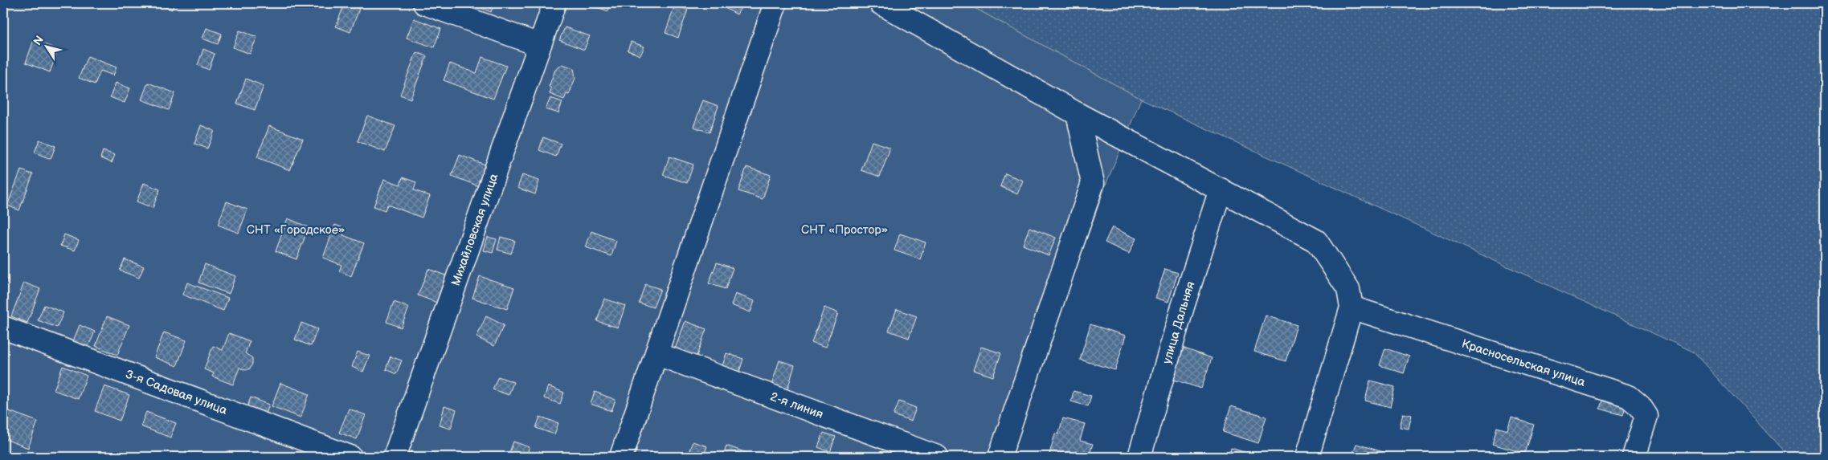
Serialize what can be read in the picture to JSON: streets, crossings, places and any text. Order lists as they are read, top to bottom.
{
  "streets": {
    "street": [
      "Михайловская улица",
      "улица Дальняя",
      "Красносельская улица",
      "3-я Садовая улица",
      "2-я линия"
    ]
  },
  "parks": ["СНТ «Городское»", "СНТ «Простор»"],
  "north": "top left"
}
